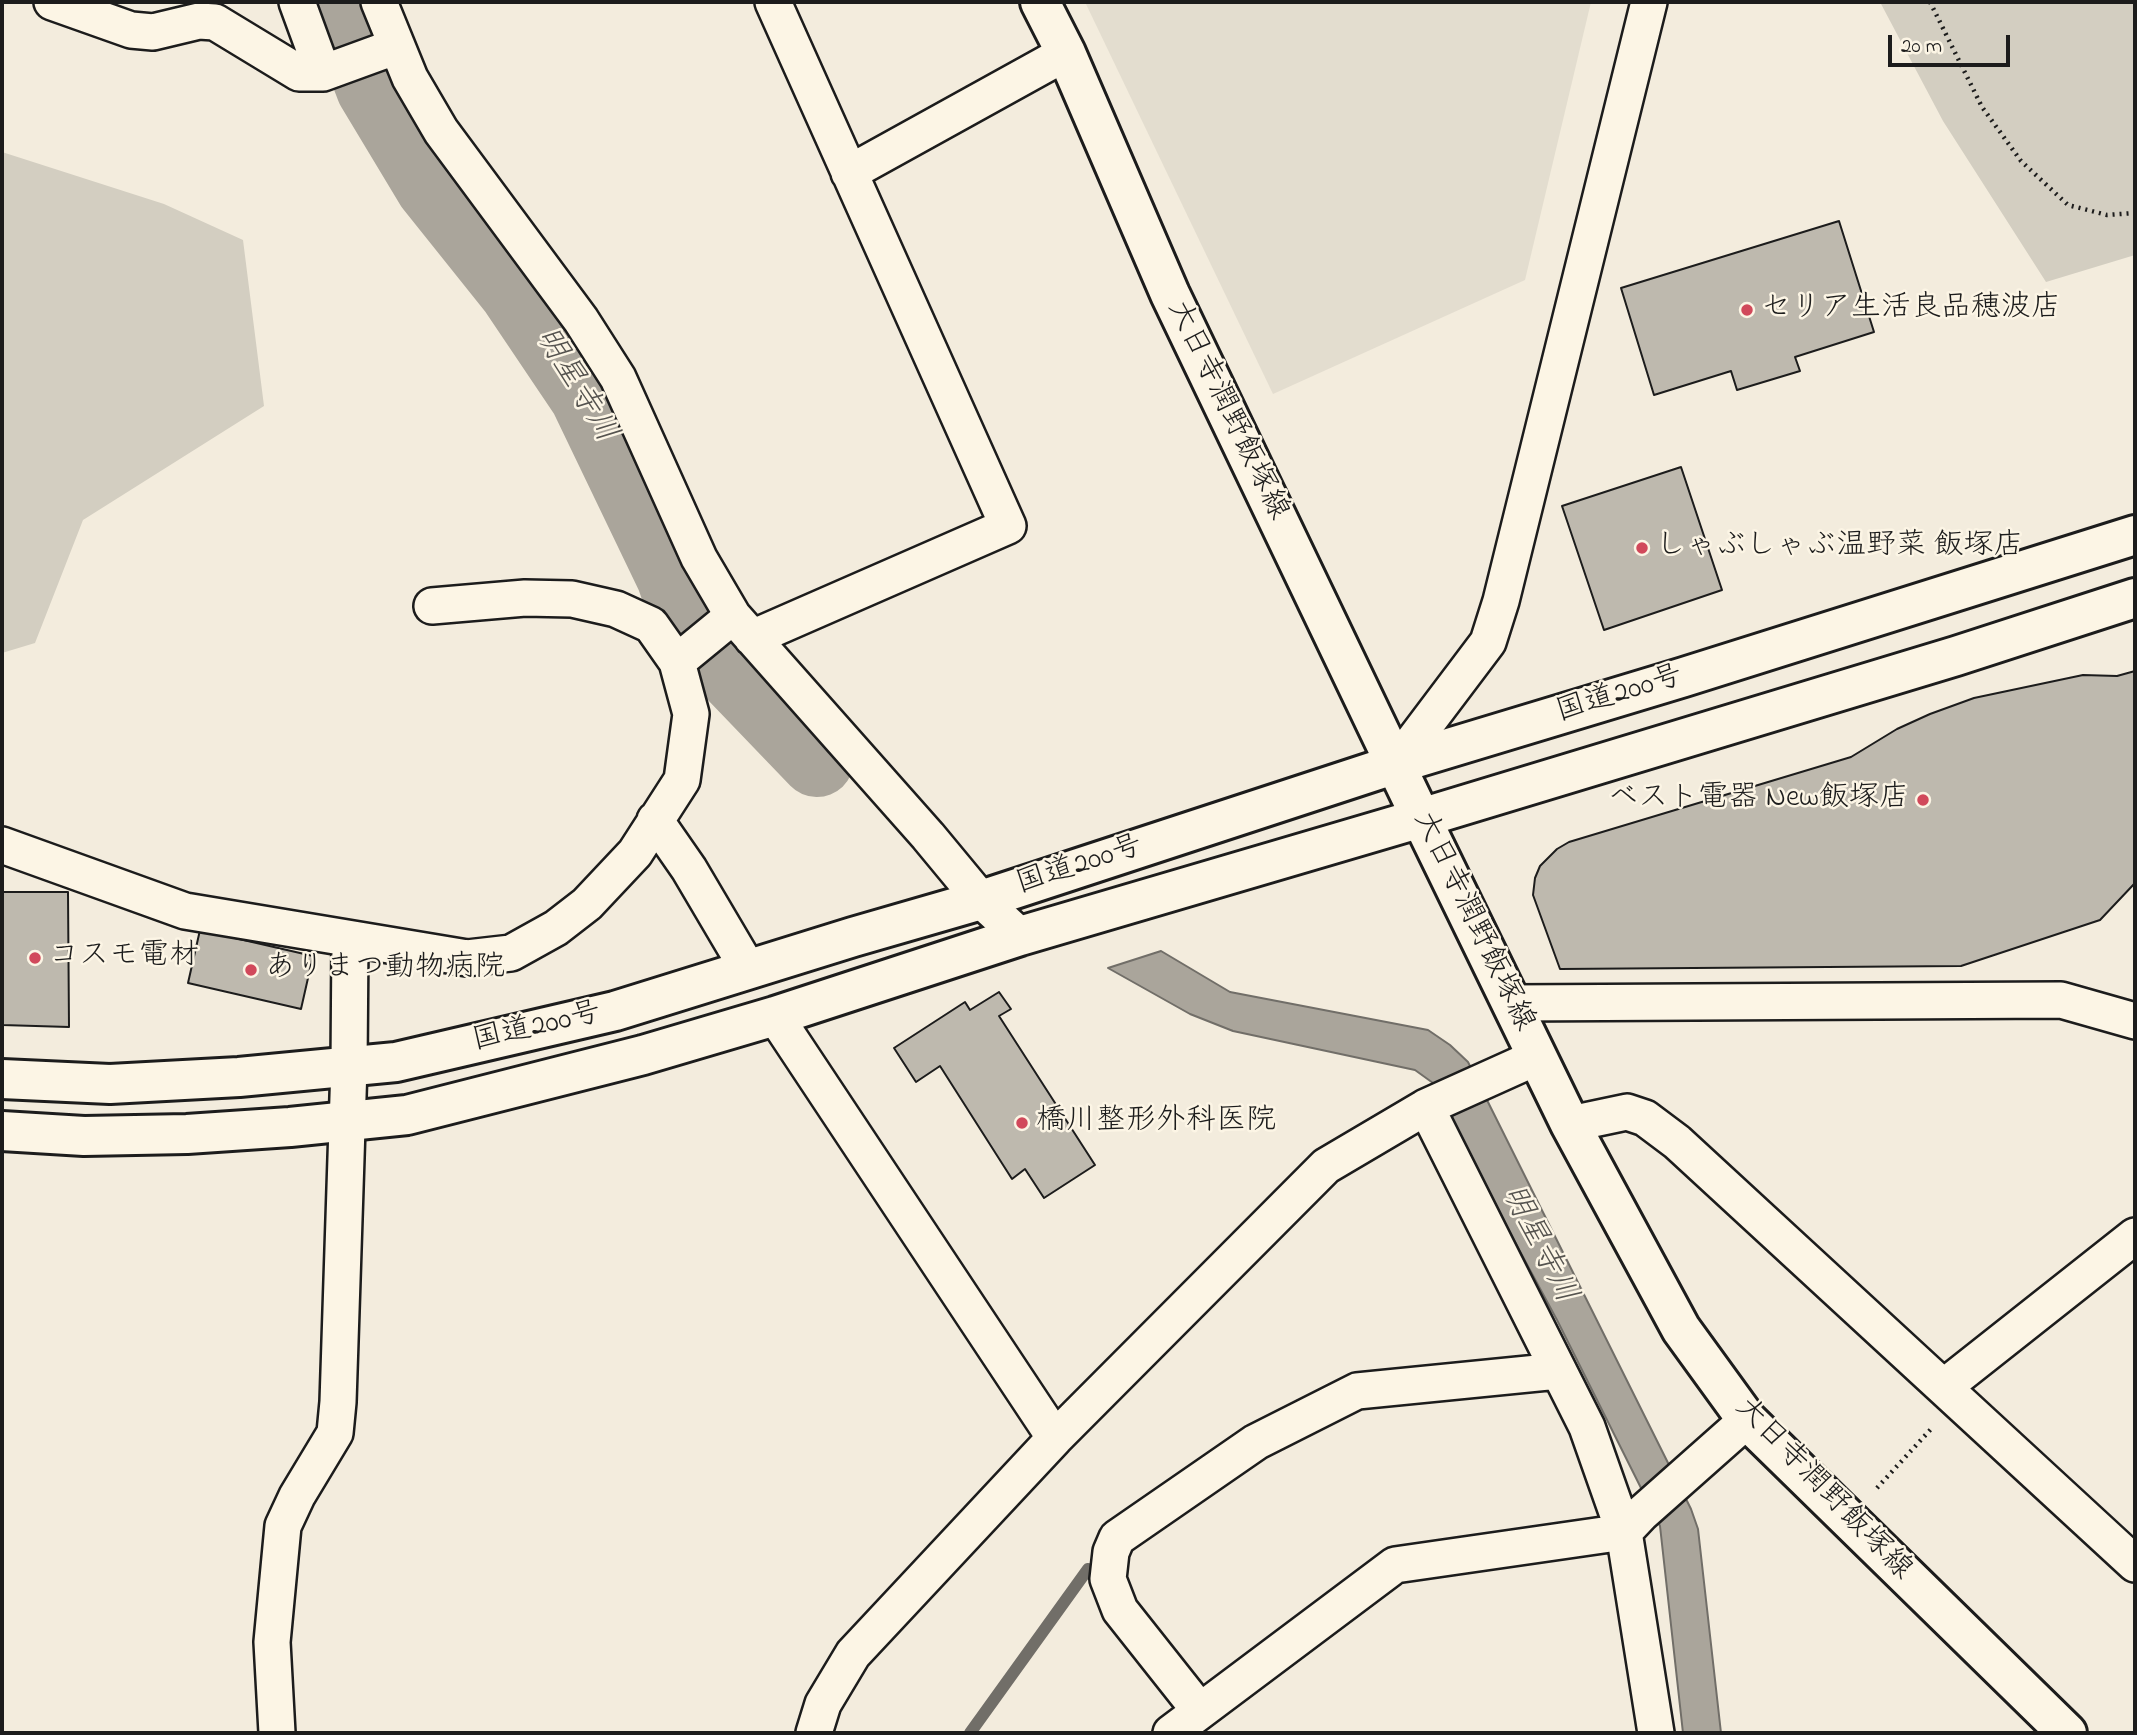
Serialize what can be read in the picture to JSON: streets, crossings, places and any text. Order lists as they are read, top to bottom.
{
  "streets": {
    "main road": ["大日寺潤野飯塚線", "国道200号"]
  },
  "crossings": [
    ["大日寺潤野飯塚線", "国道200号"]
  ],
  "water": ["明星寺川"],
  "places": [
    "セリア生活良品穂波店",
    "しゃぶしゃぶ温野菜 飯塚店",
    "ベスト電器 New飯塚店",
    "コスモ電材",
    "ありまつ動物病院",
    "橋川整形外科医院"
  ],
  "scale_bar": "20 m"
}
